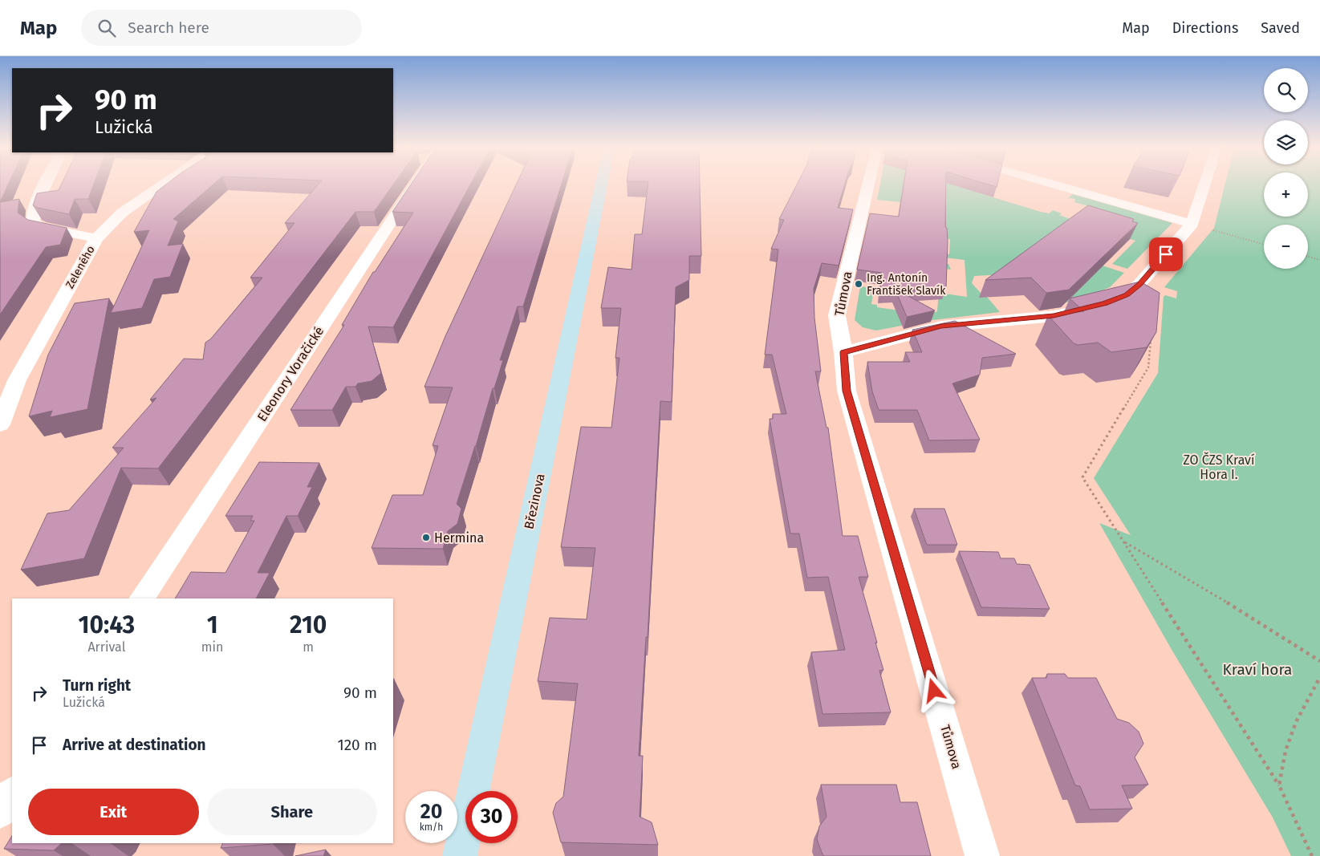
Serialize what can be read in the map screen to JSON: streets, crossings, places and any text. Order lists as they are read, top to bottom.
{
  "streets": {
    "street": [
      "Zeleného",
      "Tůmova",
      "Eleonory Voračické",
      "Březinova"
    ]
  },
  "parks": ["ZO ČZS Kraví Hora I.", "Kraví hora"],
  "places": ["Ing. Antonín František Slavík", "Hermina"],
  "page": {
    "header": "Map",
    "search": "Search here",
    "nav": ["Map", "Directions", "Saved"],
    "map_buttons": ["+", "−"],
    "turn": ["90 m", "Lužická"],
    "eta": [
      "10:43",
      "Arrival",
      "1",
      "min",
      "210",
      "m"
    ],
    "list": [
      {
        "name": "Turn right",
        "note": "Lužická",
        "value": "90 m"
      },
      {
        "name": "Arrive at destination",
        "value": "120 m"
      }
    ],
    "buttons": ["Exit", "Share"],
    "speed": "20 km/h",
    "limit": "30"
  }
}
